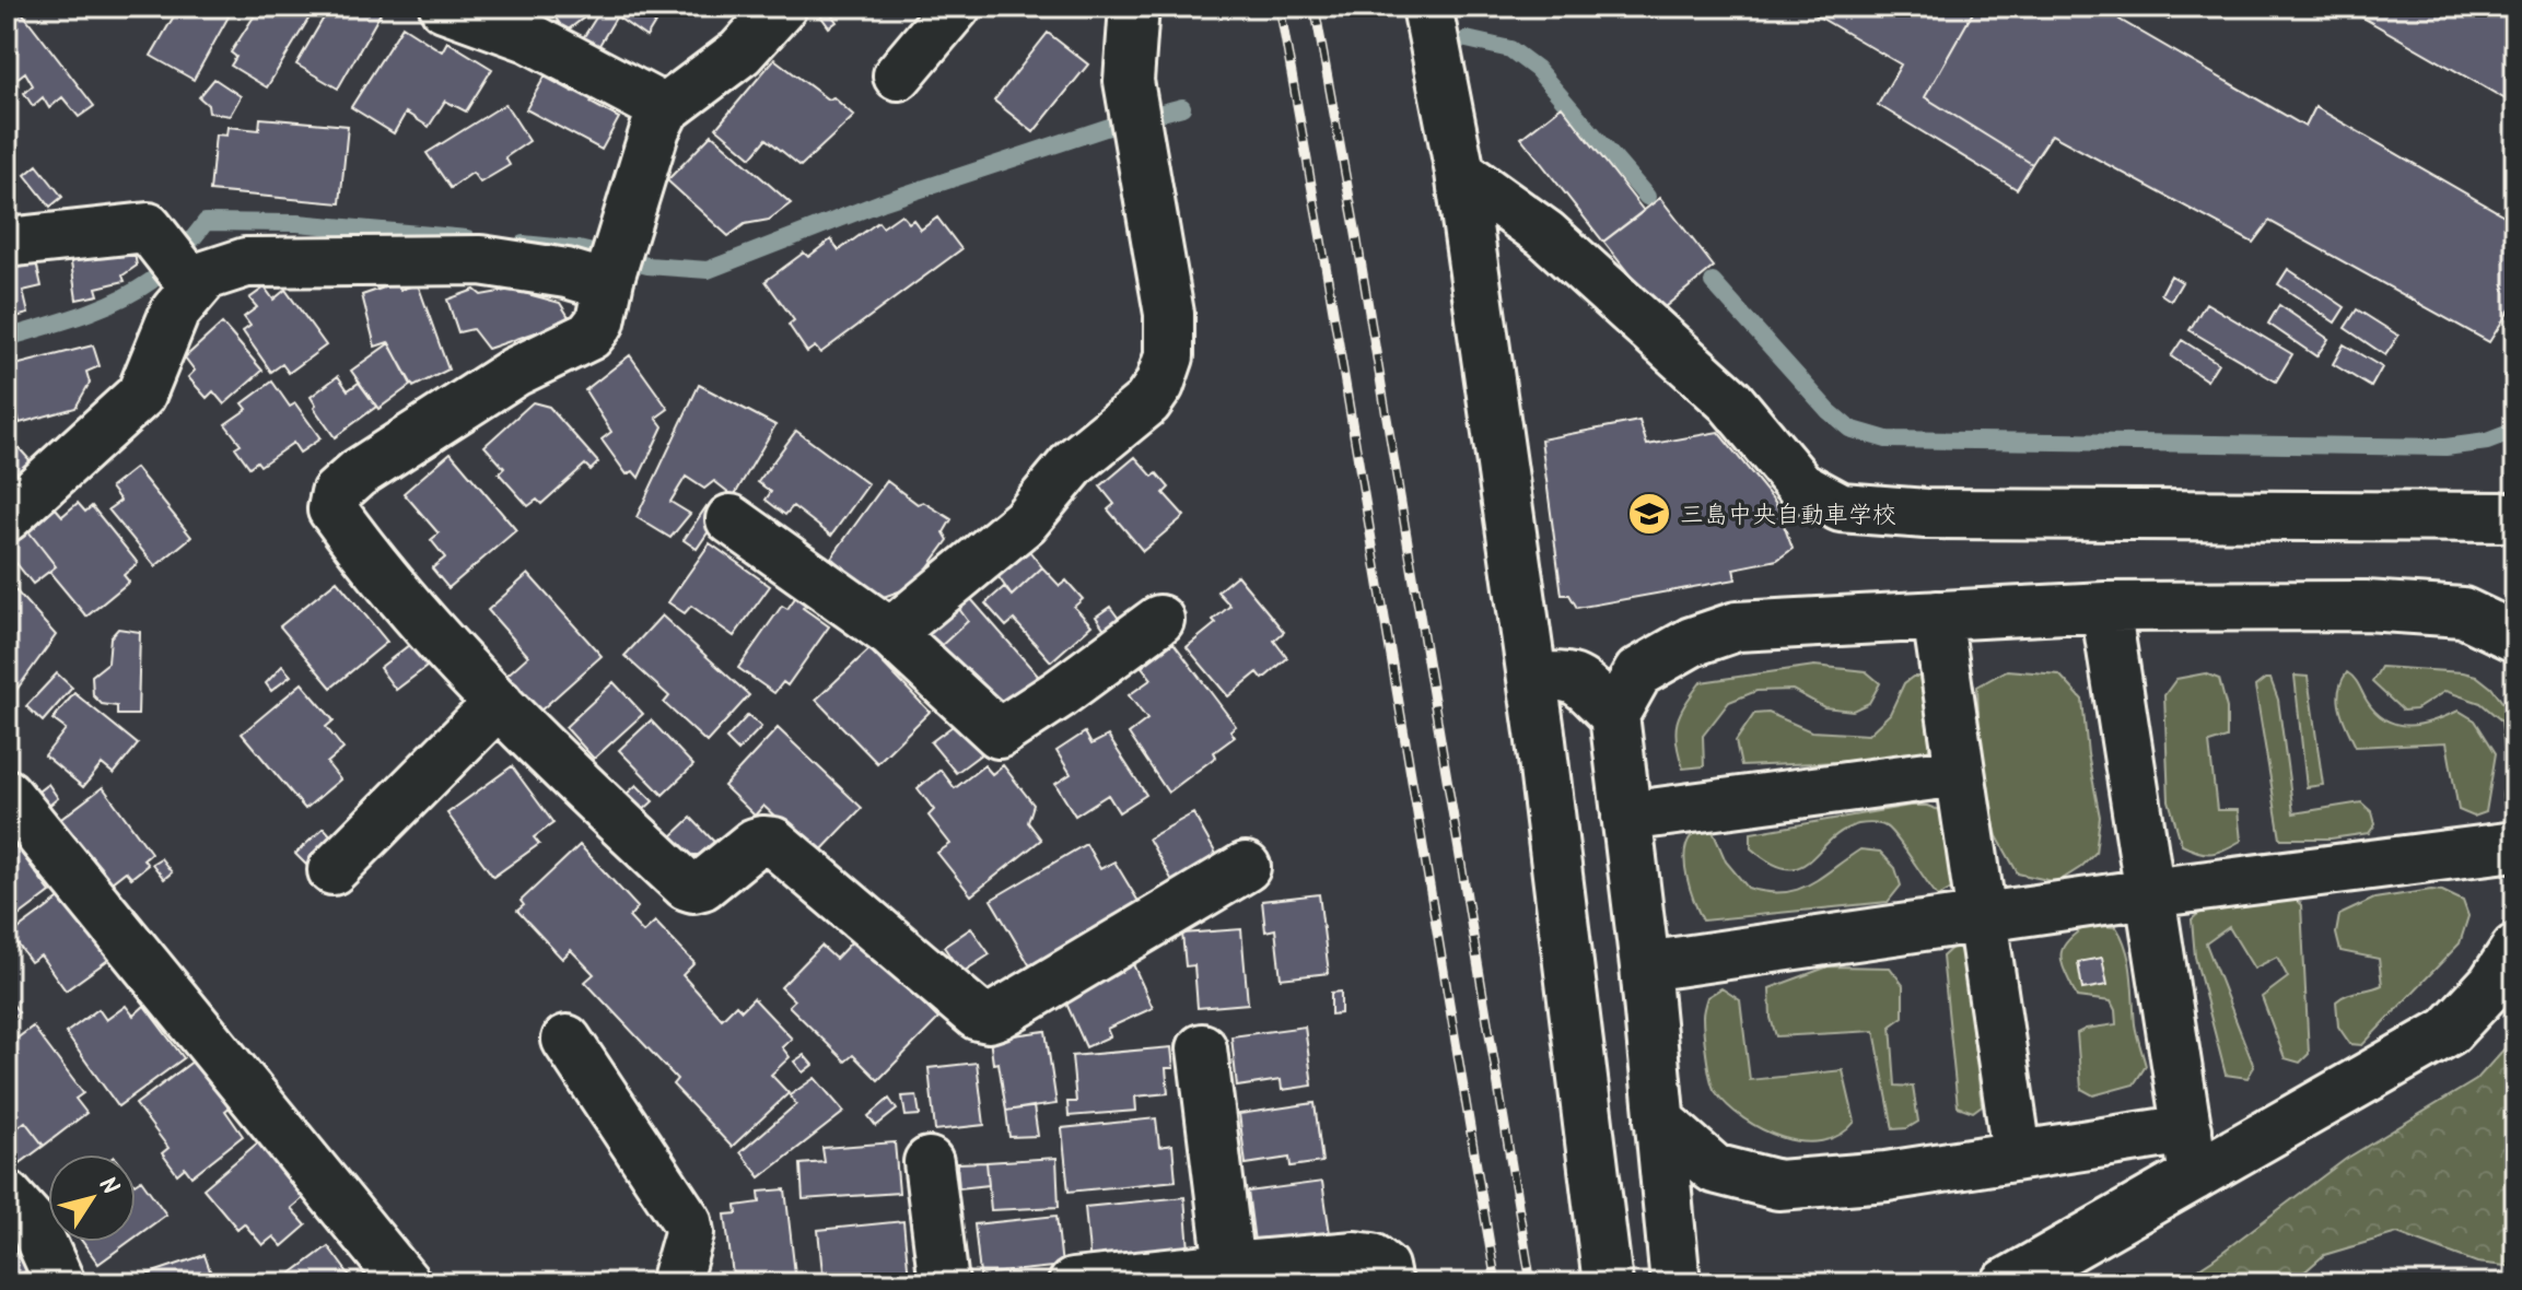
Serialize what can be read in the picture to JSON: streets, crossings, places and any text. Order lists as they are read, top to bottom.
{
  "places": {
    "school or university": ["三島中央自動車学校"]
  },
  "north": "top right"
}
